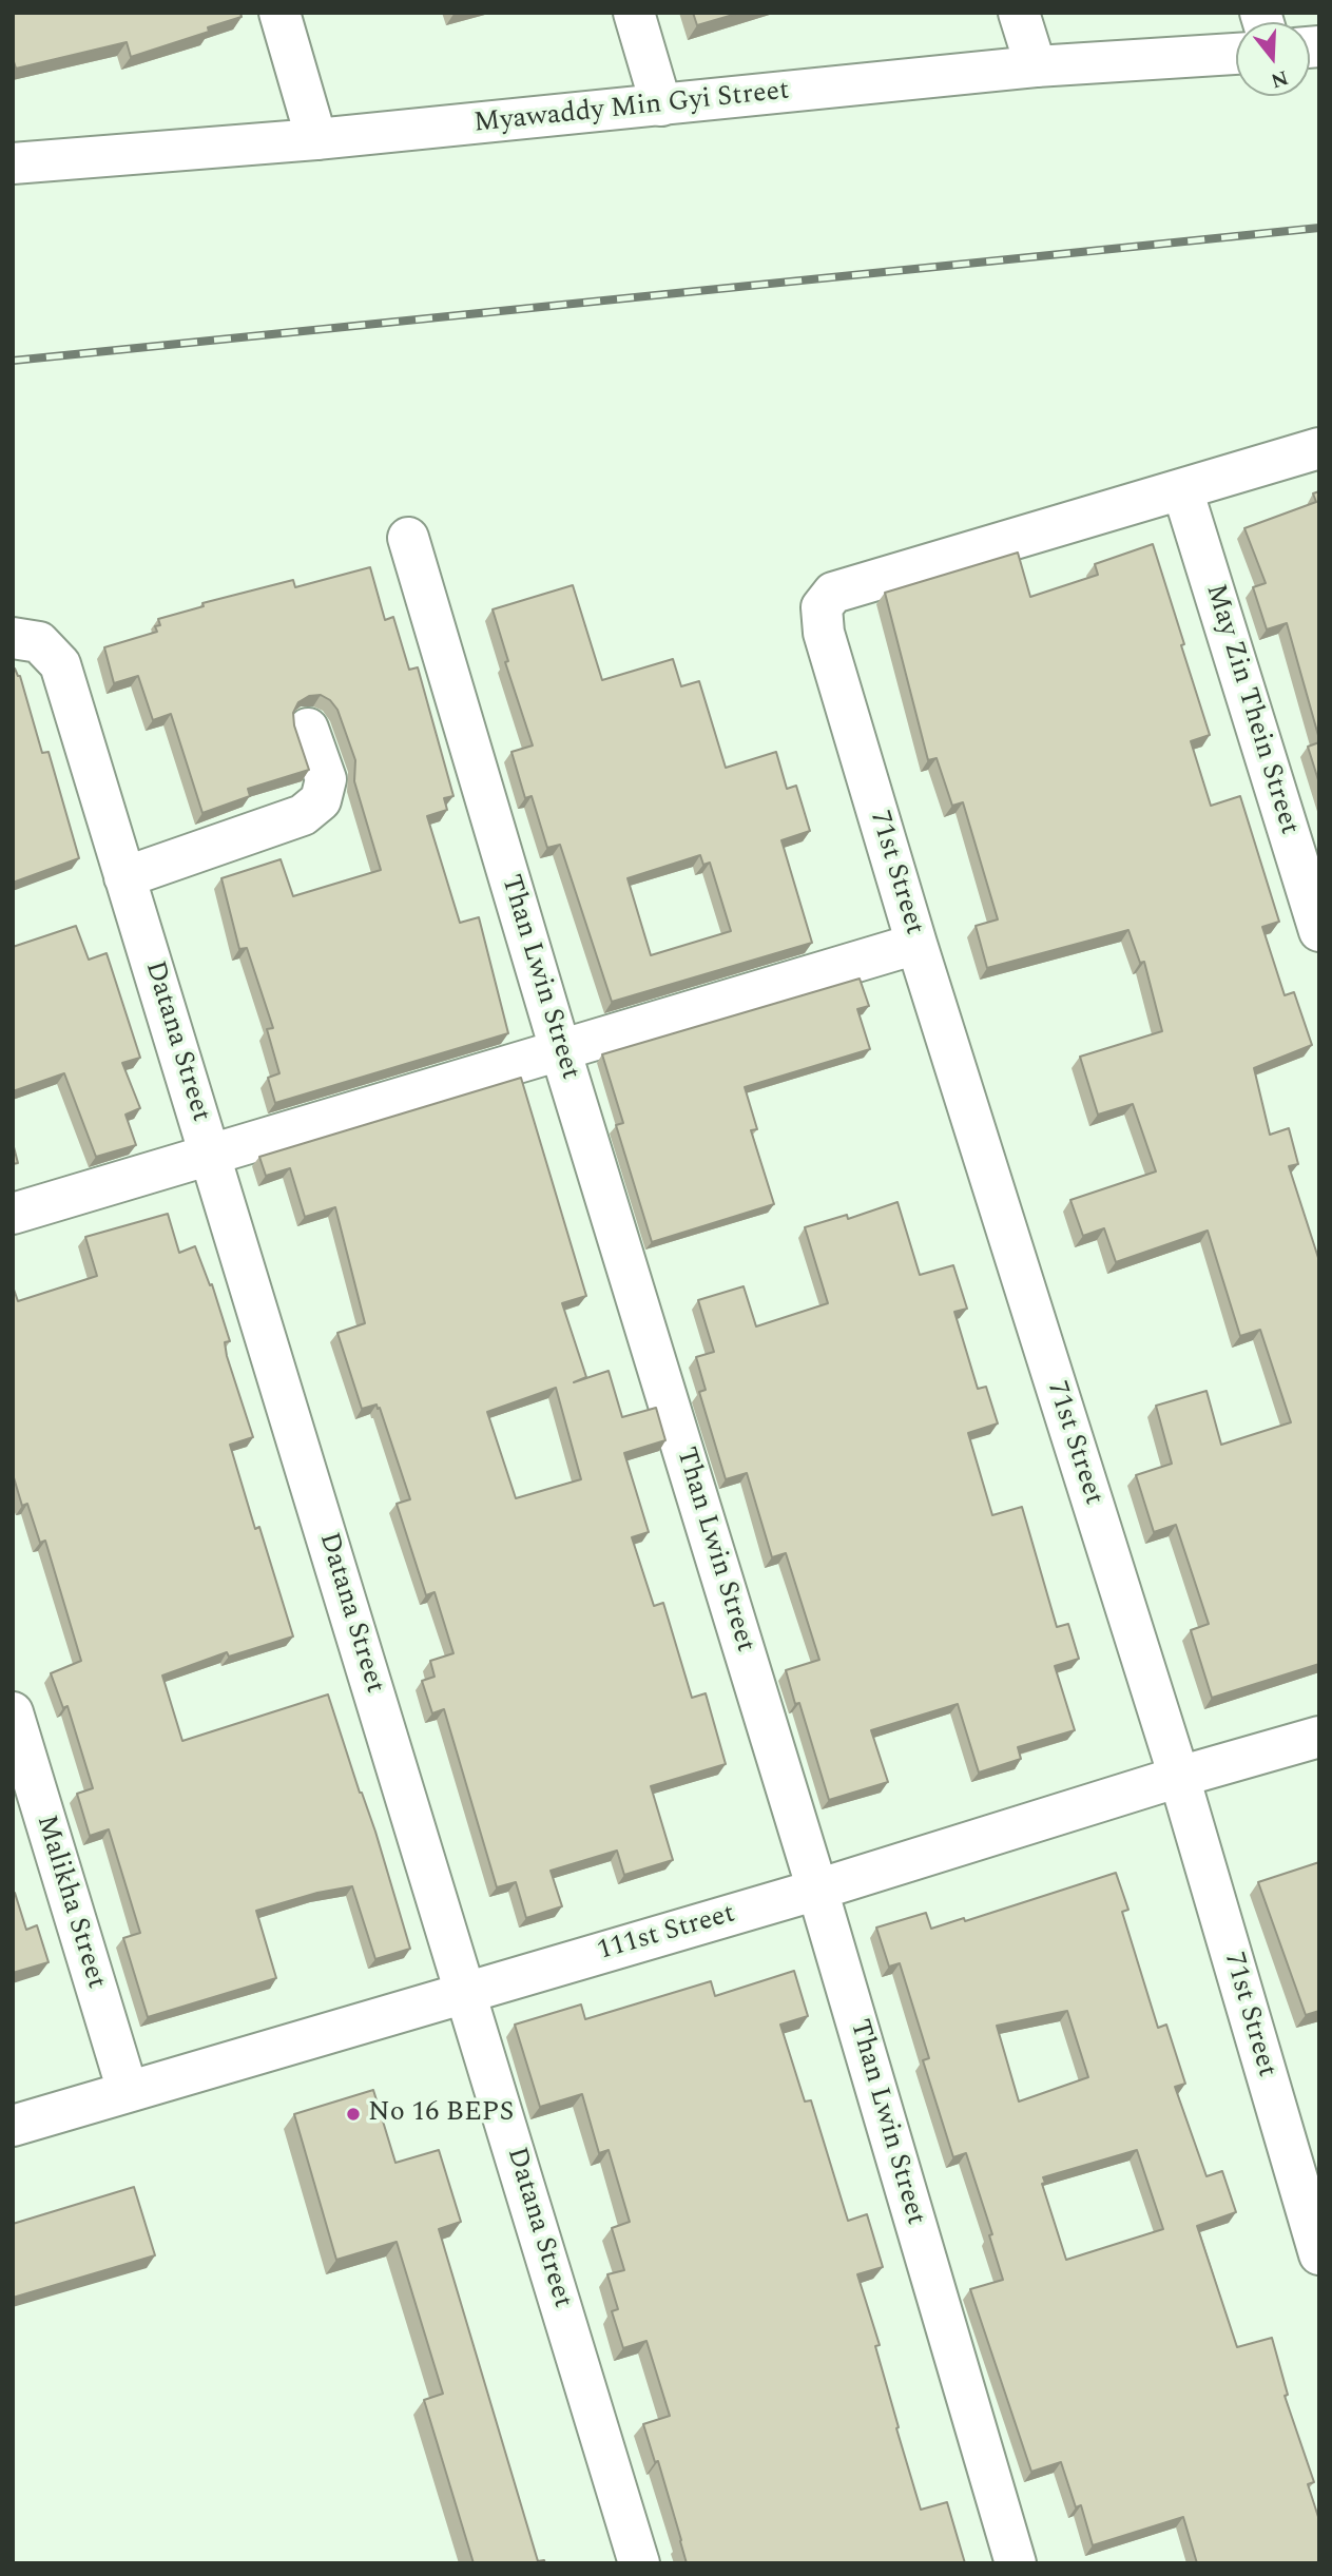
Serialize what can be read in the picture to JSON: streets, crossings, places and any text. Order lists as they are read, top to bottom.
{
  "streets": {
    "street": [
      "Myawaddy Min Gyi Street",
      "May Zin Thein Street",
      "71st Street",
      "Than Lwin Street",
      "Datana Street",
      "Malikha Street",
      "111st Street"
    ]
  },
  "crossings": [
    ["May Zin Thein Street", "71st Street"],
    ["71st Street", "111st Street"],
    ["Than Lwin Street", "111st Street"],
    ["Datana Street", "111st Street"],
    ["Malikha Street", "111st Street"]
  ],
  "places": ["No 16 BEPS"],
  "north": "bottom"
}
